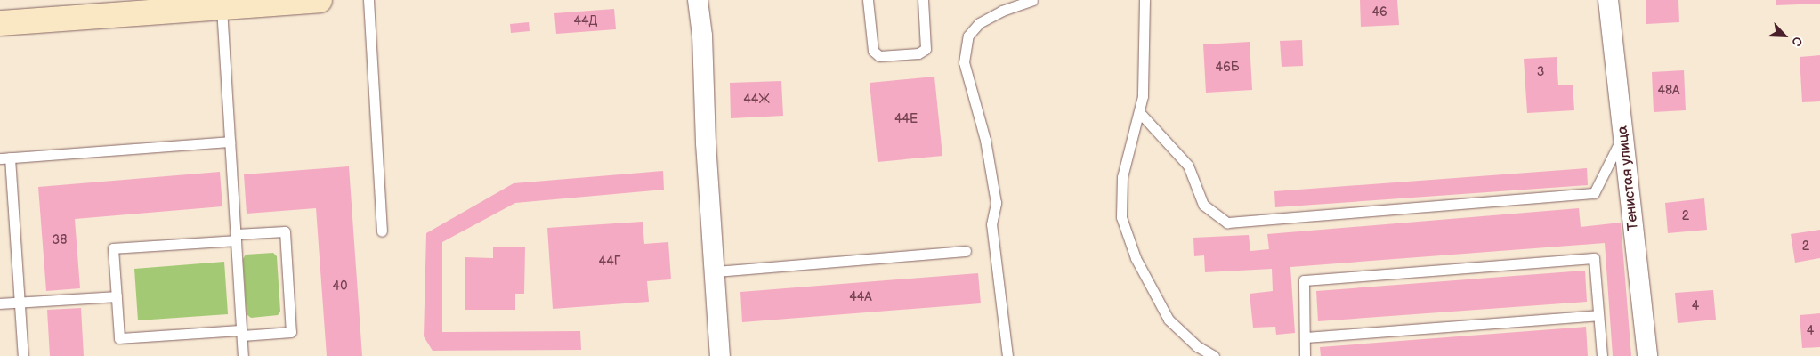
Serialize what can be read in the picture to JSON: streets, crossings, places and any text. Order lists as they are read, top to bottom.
{
  "streets": {
    "street": ["Тенистая улица"]
  },
  "house_numbers": [
    "46",
    "44Д",
    "46Б",
    "3",
    "48А",
    "44Ж",
    "44Е",
    "2",
    "38",
    "2",
    "44Г",
    "40",
    "44А",
    "4",
    "4"
  ],
  "north": "bottom right"
}
